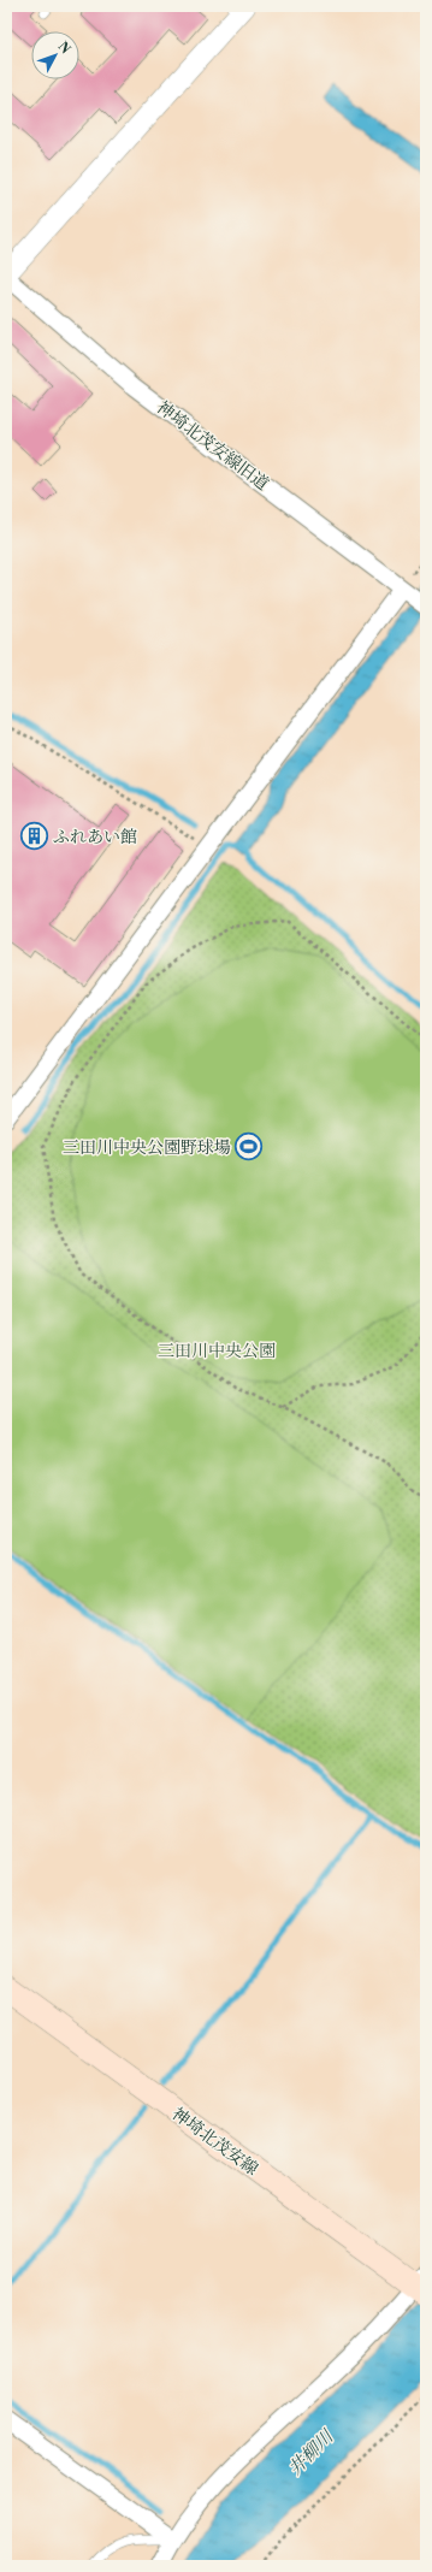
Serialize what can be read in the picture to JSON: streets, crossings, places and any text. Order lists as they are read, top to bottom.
{
  "streets": {
    "main road": ["神埼北茂安線"],
    "street": ["神埼北茂安線旧道"]
  },
  "water": ["井柳川"],
  "parks": ["三田川中央公園"],
  "places": {
    "building": ["ふれあい館"],
    "sports": ["三田川中央公園野球場"]
  },
  "north": "top right"
}
